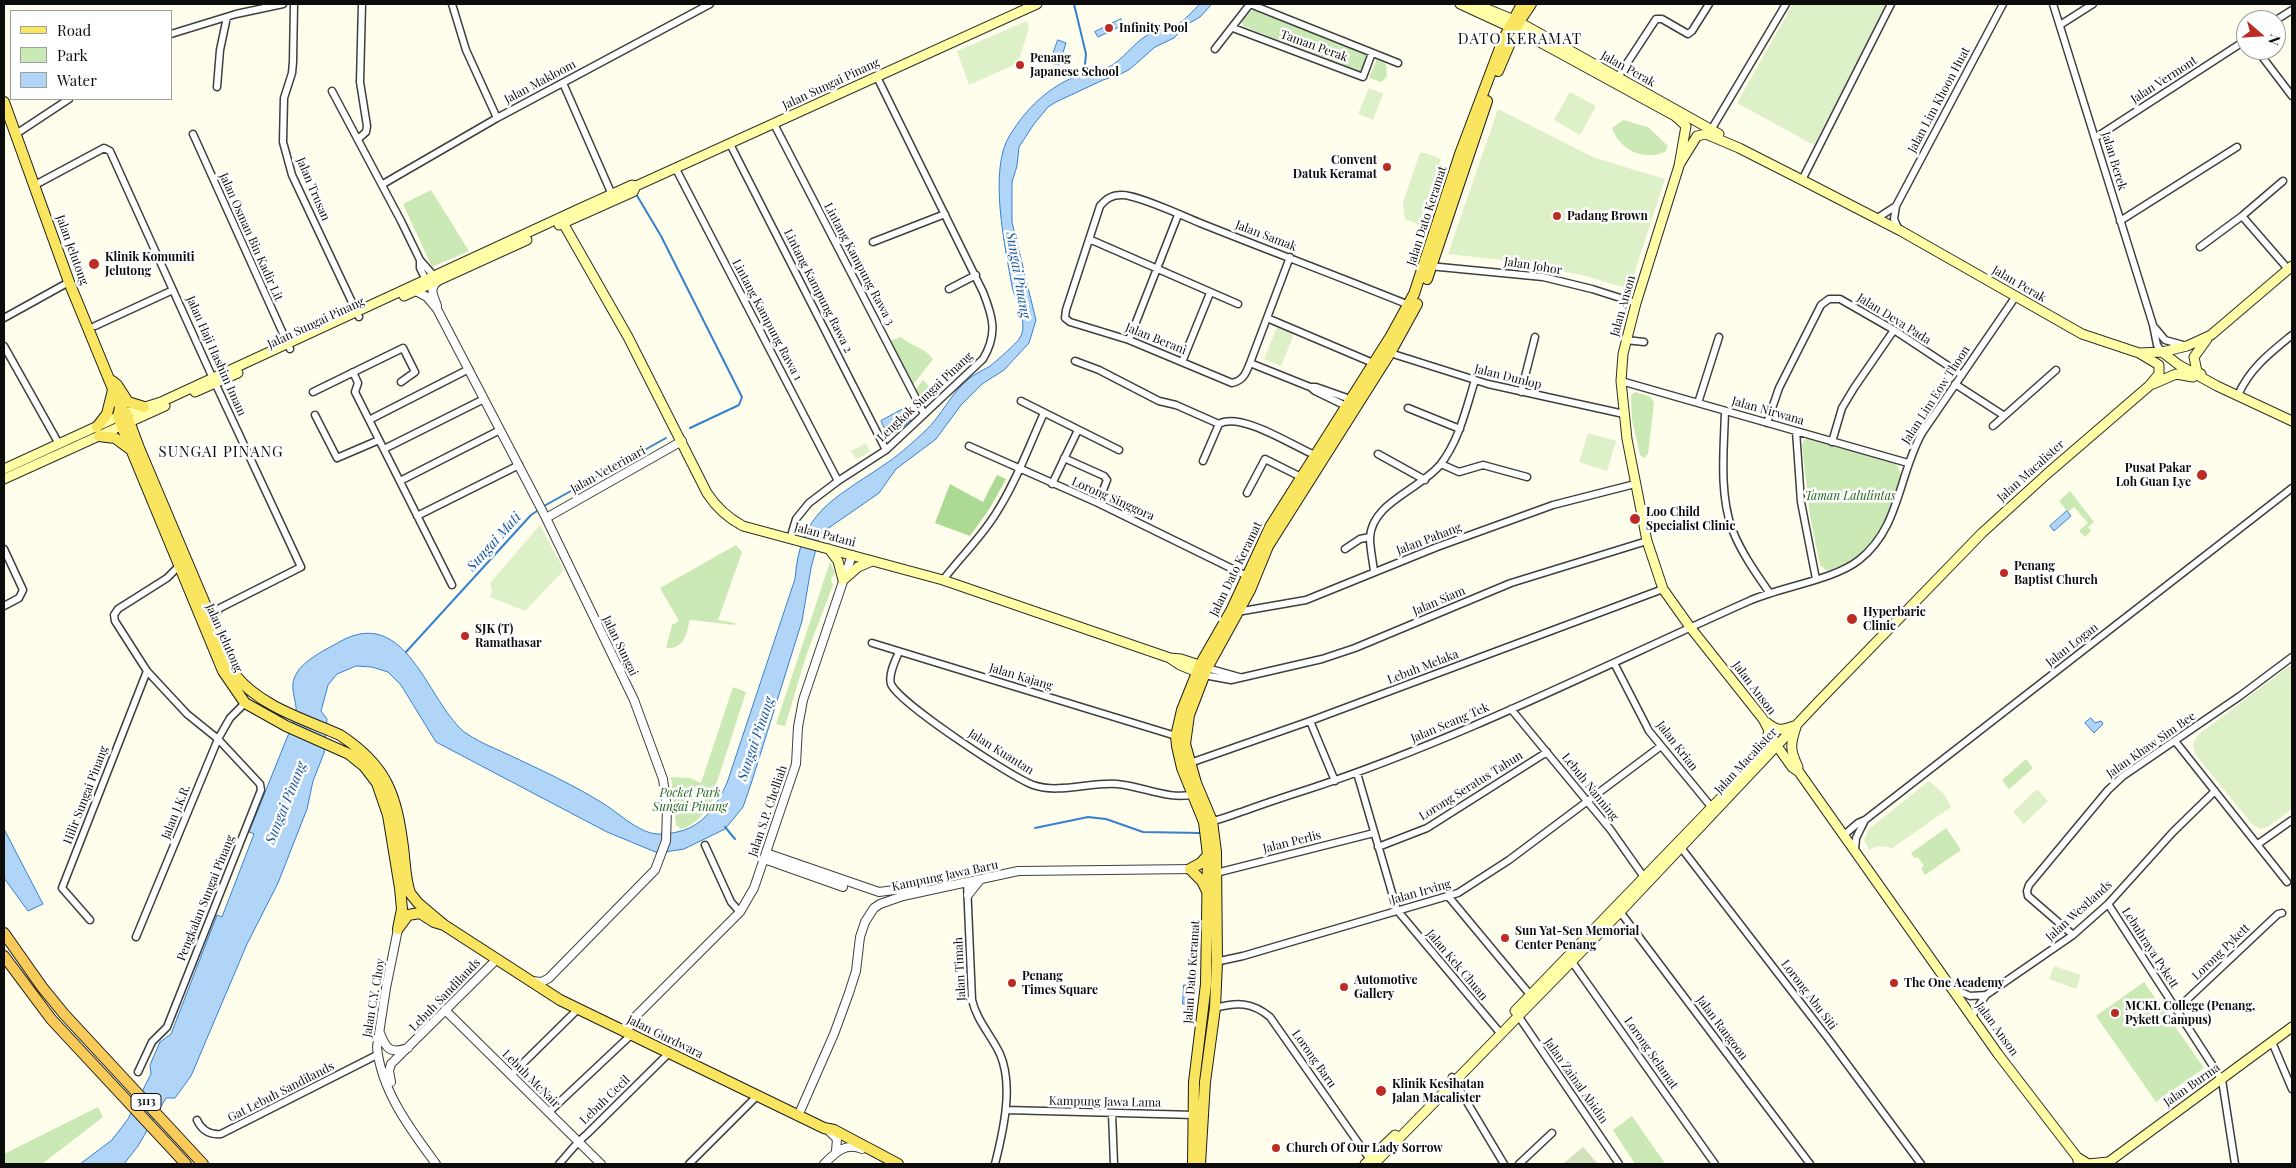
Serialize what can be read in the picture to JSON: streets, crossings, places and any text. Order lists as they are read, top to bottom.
{
  "streets": {
    "highway": ["3113"],
    "main road": [
      "Jalan Perak",
      "Jalan Sungai Pinang",
      "Jalan Dato Keramat",
      "Jalan Jelutong",
      "Jalan Anson",
      "Jalan Macalister",
      "Jalan Patani",
      "Jalan Gurdwara",
      "Jalan Burma"
    ],
    "street": [
      "Taman Perak",
      "Jalan Vermont",
      "Jalan Makloom",
      "Jalan Lim Khoon Huat",
      "Jalan Berek",
      "Jalan Trusan",
      "Jalan Samak",
      "Jalan Osman Bin Kadir Lit",
      "Lintang Kampung Rawa 3",
      "Jalan Johor",
      "Lintang Kampung Rawa 2",
      "Jalan Deva Pada",
      "Lintang Kampung Rawa 1",
      "Jalan Berani",
      "Jalan Haji Hashim Imam",
      "Jalan Dunlop",
      "Jalan Lim Eow Thoon",
      "Lengkok Sungai Pinang",
      "Jalan Nirwana",
      "Jalan Veterinari",
      "Lorong Singgora",
      "Jalan Pahang",
      "Jalan Siam",
      "Jalan Logan",
      "Jalan Sungai",
      "Lebuh Melaka",
      "Jalan Kajang",
      "Jalan Seang Tek",
      "Jalan Khaw Sim Bee",
      "Jalan Krian",
      "Jalan Kuantan",
      "Lorong Seratus Tahun",
      "Lebuh Nanning",
      "Hilir Sungai Pinang",
      "Jalan S.P. Chelliah",
      "Jalan J.K.R.",
      "Jalan Perlis",
      "Kampung Jawa Baru",
      "Jalan Irving",
      "Pengkalan Sungai Pinang",
      "Jalan Westlands",
      "Lebuhraya Pykett",
      "Lorong Pykett",
      "Jalan Kek Chuan",
      "Jalan Timah",
      "Lebuh Sandilands",
      "Lorong Abu Siti",
      "Jalan C.Y. Choy",
      "Jalan Rangoon",
      "Lorong Selamat",
      "Lorong Baru",
      "Lebuh McNair",
      "Jalan Zainal Abidin",
      "Gat Lebuh Sandilands",
      "Lebuh Cecil",
      "Kampung Jawa Lama"
    ]
  },
  "crossings": [
    ["Jalan Perak", "Jalan Lim Khoon Huat"],
    ["Jalan Perak", "Jalan Berek"],
    ["Jalan Perak", "Jalan Dato Keramat"],
    ["Jalan Perak", "Jalan Anson"],
    ["Jalan Perak", "Jalan Lim Eow Thoon"],
    ["Jalan Vermont", "Jalan Berek"],
    ["Jalan Sungai Pinang", "Jalan Trusan"],
    ["Jalan Sungai Pinang", "Jalan Osman Bin Kadir Lit"],
    ["Jalan Sungai Pinang", "Jalan Jelutong"],
    ["Jalan Sungai Pinang", "Lintang Kampung Rawa 3"],
    ["Jalan Sungai Pinang", "Lintang Kampung Rawa 2"],
    ["Jalan Sungai Pinang", "Lintang Kampung Rawa 1"],
    ["Jalan Sungai Pinang", "Jalan Haji Hashim Imam"],
    ["Jalan Sungai Pinang", "Lengkok Sungai Pinang"],
    ["Jalan Sungai Pinang", "Jalan Patani"],
    ["Jalan Sungai Pinang", "Jalan Sungai"],
    ["Jalan Dato Keramat", "Jalan Samak"],
    ["Jalan Dato Keramat", "Jalan Johor"],
    ["Jalan Dato Keramat", "Jalan Dunlop"],
    ["Jalan Dato Keramat", "Lorong Singgora"],
    ["Jalan Dato Keramat", "Jalan Patani"],
    ["Jalan Dato Keramat", "Jalan Pahang"],
    ["Jalan Dato Keramat", "Jalan Siam"],
    ["Jalan Dato Keramat", "Lebuh Melaka"],
    ["Jalan Dato Keramat", "Jalan Kajang"],
    ["Jalan Dato Keramat", "Jalan Seang Tek"],
    ["Jalan Dato Keramat", "Jalan Kuantan"],
    ["Jalan Dato Keramat", "Jalan Perlis"],
    ["Jalan Dato Keramat", "Kampung Jawa Baru"],
    ["Jalan Dato Keramat", "Jalan Irving"],
    ["Jalan Dato Keramat", "Lorong Baru"],
    ["Jalan Dato Keramat", "Kampung Jawa Lama"],
    ["Jalan Samak", "Jalan Berani"],
    ["Jalan Jelutong", "Jalan Haji Hashim Imam"],
    ["Jalan Jelutong", "Jalan J.K.R."],
    ["Jalan Jelutong", "Jalan C.Y. Choy"],
    ["Jalan Jelutong", "Jalan Gurdwara"],
    ["Lintang Kampung Rawa 3", "Lengkok Sungai Pinang"],
    ["Jalan Johor", "Jalan Anson"],
    ["Lintang Kampung Rawa 2", "Lengkok Sungai Pinang"],
    ["Jalan Anson", "Jalan Dunlop"],
    ["Jalan Anson", "Jalan Lim Eow Thoon"],
    ["Jalan Anson", "Jalan Nirwana"],
    ["Jalan Anson", "Jalan Macalister"],
    ["Jalan Anson", "Jalan Pahang"],
    ["Jalan Anson", "Jalan Siam"],
    ["Jalan Anson", "Jalan Logan"],
    ["Jalan Anson", "Lebuh Melaka"],
    ["Jalan Anson", "Jalan Seang Tek"],
    ["Jalan Anson", "Jalan Westlands"],
    ["Jalan Anson", "Jalan Burma"],
    ["Jalan Deva Pada", "Jalan Lim Eow Thoon"],
    ["Jalan Deva Pada", "Jalan Nirwana"],
    ["Lintang Kampung Rawa 1", "Lengkok Sungai Pinang"],
    ["Jalan Lim Eow Thoon", "Jalan Nirwana"],
    ["Jalan Lim Eow Thoon", "Jalan Seang Tek"],
    ["Lengkok Sungai Pinang", "Jalan Patani"],
    ["Jalan Veterinari", "Jalan Patani"],
    ["Jalan Veterinari", "Jalan Sungai"],
    ["Jalan Macalister", "Jalan Krian"],
    ["Jalan Macalister", "Lebuh Nanning"],
    ["Jalan Macalister", "Jalan Kek Chuan"],
    ["Jalan Macalister", "Lorong Abu Siti"],
    ["Jalan Macalister", "Jalan Rangoon"],
    ["Jalan Macalister", "Lorong Selamat"],
    ["Jalan Macalister", "Lorong Baru"],
    ["Jalan Macalister", "Jalan Zainal Abidin"],
    ["Jalan Patani", "Jalan Siam"],
    ["Jalan Patani", "Jalan S.P. Chelliah"],
    ["Jalan Kajang", "Jalan Kuantan"],
    ["Jalan Seang Tek", "Jalan Krian"],
    ["Jalan Seang Tek", "Lebuh Nanning"],
    ["Jalan Khaw Sim Bee", "Jalan Westlands"],
    ["Jalan Krian", "Jalan Irving"],
    ["Lorong Seratus Tahun", "Lebuh Nanning"],
    ["Lebuh Nanning", "Jalan Irving"],
    ["Jalan S.P. Chelliah", "Jalan Gurdwara"],
    ["Jalan J.K.R.", "Pengkalan Sungai Pinang"],
    ["Jalan Perlis", "Kampung Jawa Baru"],
    ["Kampung Jawa Baru", "Jalan Timah"],
    ["Kampung Jawa Baru", "Jalan Gurdwara"],
    ["Jalan Irving", "Jalan Kek Chuan"],
    ["Jalan Westlands", "Lebuhraya Pykett"],
    ["Lebuhraya Pykett", "Lorong Pykett"],
    ["Lebuhraya Pykett", "Jalan Burma"],
    ["Jalan Timah", "Kampung Jawa Lama"],
    ["Lebuh Sandilands", "Jalan C.Y. Choy"],
    ["Lebuh Sandilands", "Jalan Gurdwara"],
    ["Lebuh Sandilands", "Lebuh McNair"],
    ["Jalan C.Y. Choy", "Jalan Gurdwara"],
    ["Jalan C.Y. Choy", "Gat Lebuh Sandilands"],
    ["Jalan Gurdwara", "Lebuh Cecil"],
    ["Lebuh McNair", "Lebuh Cecil"]
  ],
  "districts": ["DATO KERAMAT", "SUNGAI PINANG"],
  "water": ["Sungai Pinang", "Sungai Mati"],
  "parks": ["Taman Lalulintas", "Pocket Park Sungai Pinang"],
  "places": [
    "Infinity Pool",
    "Penang Japanese School",
    "Convent Datuk Keramat",
    "Padang Brown",
    "Klinik Komuniti Jelutong",
    "Pusat Pakar Loh Guan Lye",
    "Loo Child Specialist Clinic",
    "Penang Baptist Church",
    "Hyperbaric Clinic",
    "SJK (T) Ramathasar",
    "Sun Yat-Sen Memorial Center Penang",
    "Penang Times Square",
    "The One Academy",
    "Automotive Gallery",
    "MCKL College (Penang, Pykett Campus)",
    "Klinik Kesihatan Jalan Macalister",
    "Church Of Our Lady Sorrow"
  ],
  "legend": ["Road", "Park", "Water"],
  "north": "right"
}
